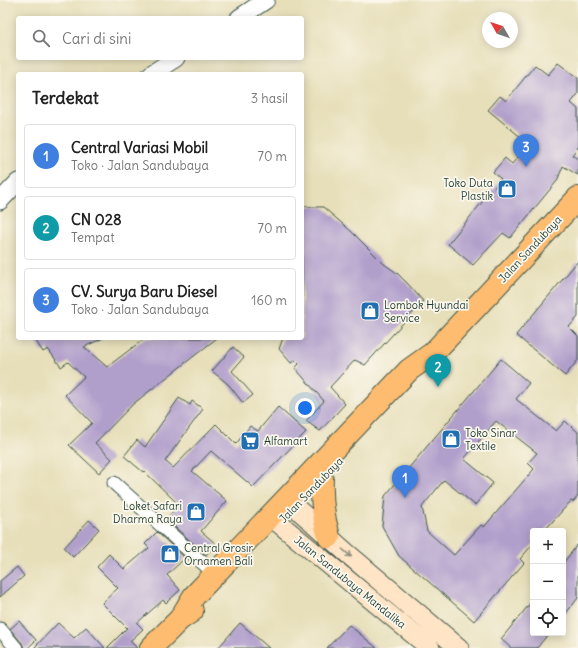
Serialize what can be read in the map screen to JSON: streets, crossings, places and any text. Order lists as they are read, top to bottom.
{
  "streets": {
    "highway": ["Jalan Sandubaya"],
    "main road": ["Jalan Sandubaya Mandalika"]
  },
  "crossings": [
    ["Jalan Sandubaya", "Jalan Sandubaya Mandalika"]
  ],
  "places": {
    "shop": [
      "Toko Duta Plastik",
      "Lombok Hyundai Service",
      "Toko Sinar Textile",
      "Loket Safari Dharma Raya",
      "Central Grosir Ornamen Bali"
    ],
    "supermarket": ["Alfamart"]
  },
  "north": "top left",
  "page": {
    "search": "Cari di sini",
    "heading": ["Terdekat", "3 hasil"],
    "list": [
      {
        "mark": "1",
        "name": "Central Variasi Mobil",
        "note": "Toko · Jalan Sandubaya",
        "value": "70 m"
      },
      {
        "mark": "2",
        "name": "CN 028",
        "note": "Tempat",
        "value": "70 m"
      },
      {
        "mark": "3",
        "name": "CV. Surya Baru Diesel",
        "note": "Toko · Jalan Sandubaya",
        "value": "160 m"
      }
    ],
    "pins": ["3", "2", "1"],
    "map_buttons": ["+", "−"]
  }
}
